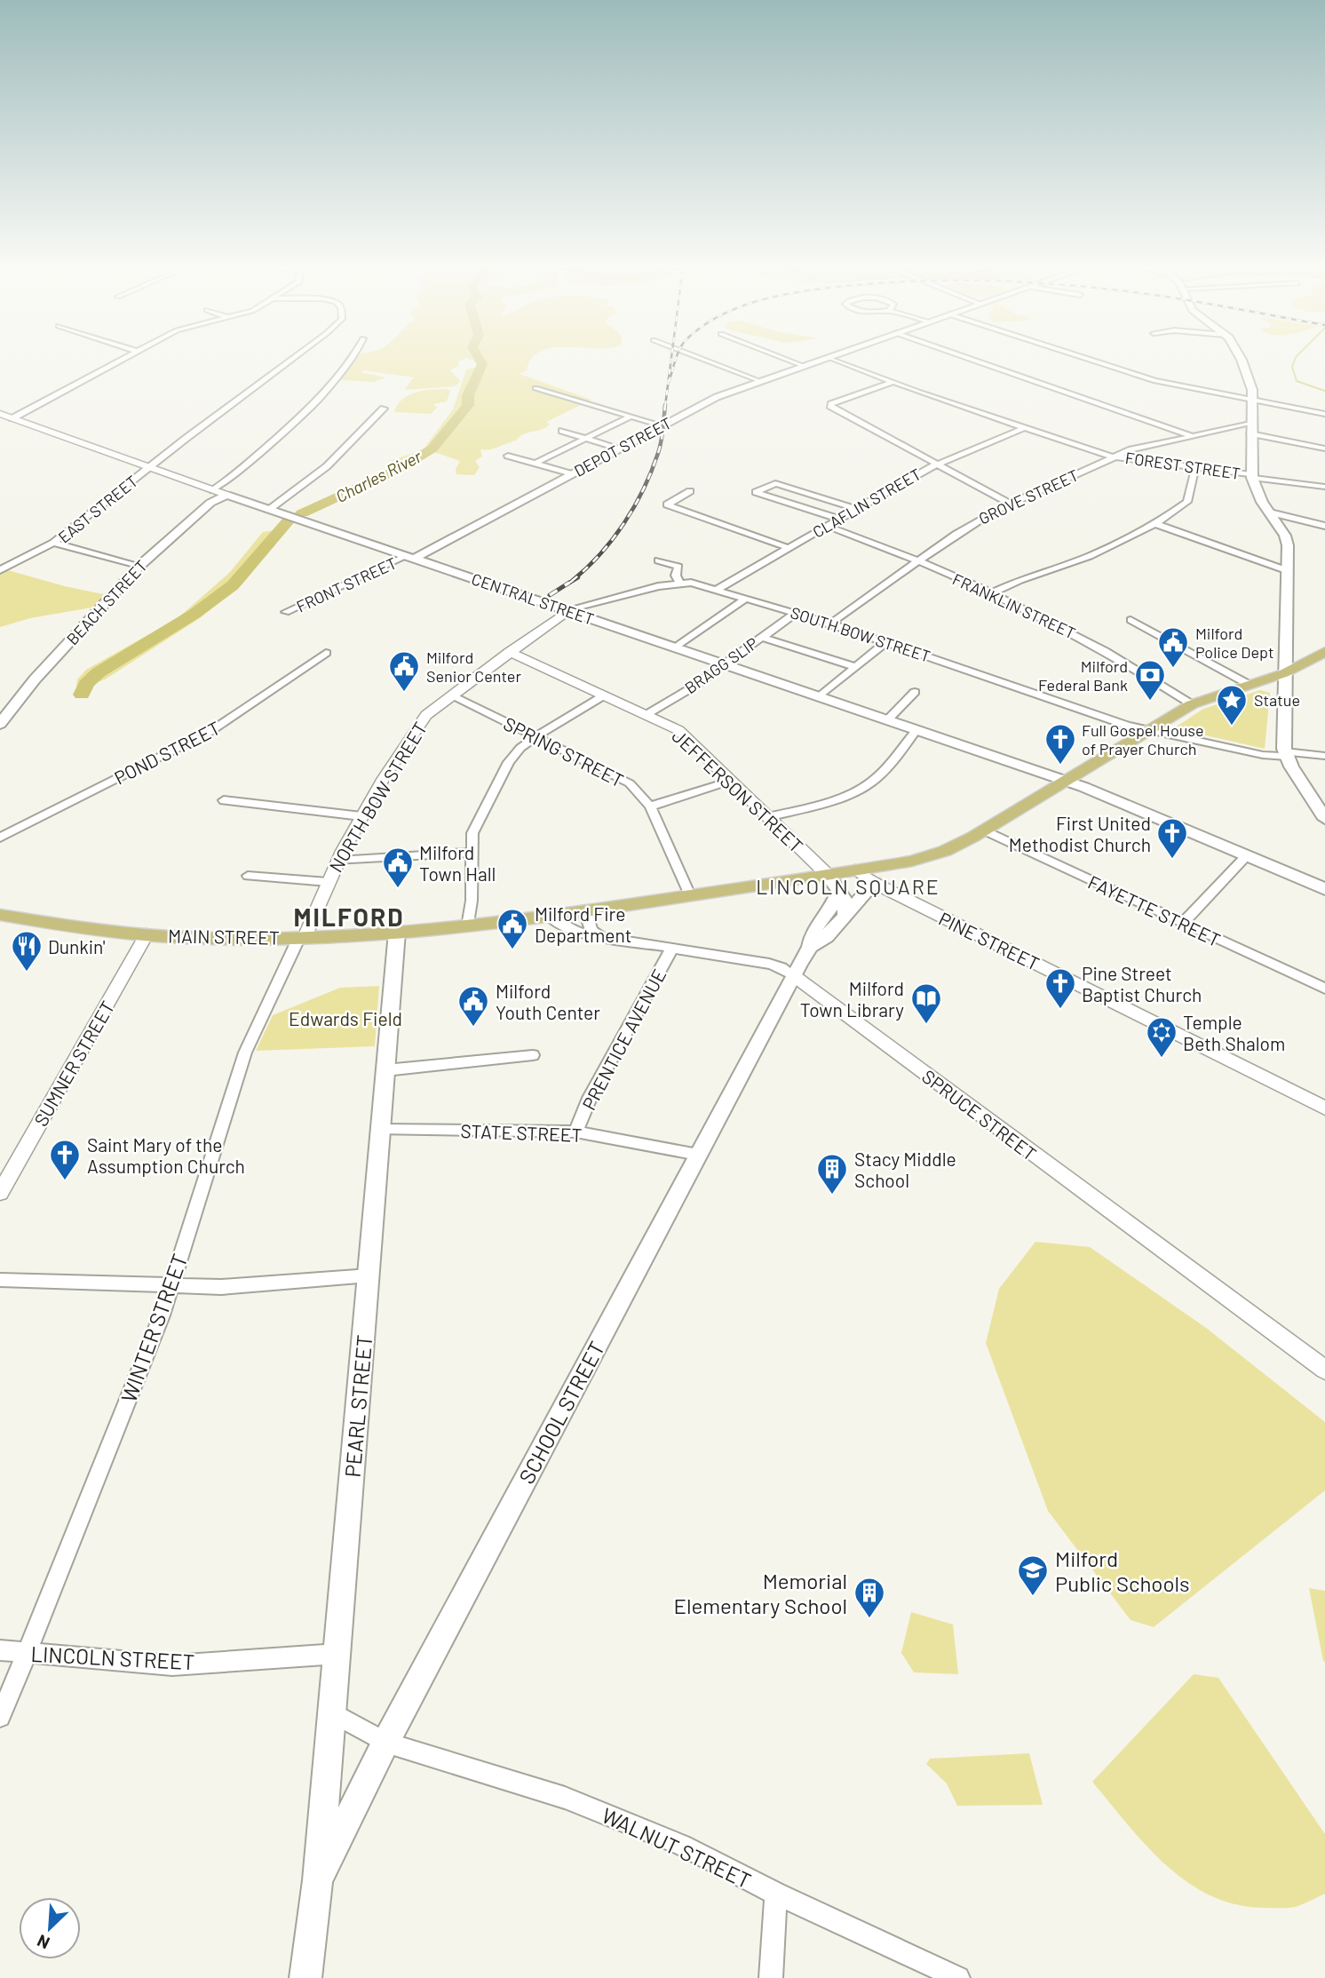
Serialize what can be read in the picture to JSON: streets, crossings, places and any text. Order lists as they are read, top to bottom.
{
  "streets": {
    "main road": [
      "DEPOT STREET",
      "CENTRAL STREET",
      "BEACH STREET",
      "MAIN STREET",
      "PEARL STREET",
      "SCHOOL STREET"
    ],
    "street": [
      "FOREST STREET",
      "GROVE STREET",
      "CLAFLIN STREET",
      "EAST STREET",
      "FRONT STREET",
      "FRANKLIN STREET",
      "SOUTH BOW STREET",
      "BRAGG SLIP",
      "SPRING STREET",
      "POND STREET",
      "JEFFERSON STREET",
      "NORTH BOW STREET",
      "FAYETTE STREET",
      "PINE STREET",
      "PRENTICE AVENUE",
      "SUMNER STREET",
      "SPRUCE STREET",
      "STATE STREET",
      "WINTER STREET",
      "LINCOLN STREET",
      "WALNUT STREET"
    ]
  },
  "crossings": [
    ["DEPOT STREET", "FRONT STREET"],
    ["DEPOT STREET", "CENTRAL STREET"],
    ["FOREST STREET", "GROVE STREET"],
    ["FOREST STREET", "CLAFLIN STREET"],
    ["GROVE STREET", "FRANKLIN STREET"],
    ["GROVE STREET", "SOUTH BOW STREET"],
    ["CLAFLIN STREET", "FRANKLIN STREET"],
    ["CLAFLIN STREET", "SOUTH BOW STREET"],
    ["EAST STREET", "CENTRAL STREET"],
    ["EAST STREET", "BEACH STREET"],
    ["FRONT STREET", "CENTRAL STREET"],
    ["CENTRAL STREET", "BEACH STREET"],
    ["CENTRAL STREET", "SOUTH BOW STREET"],
    ["CENTRAL STREET", "BRAGG SLIP"],
    ["CENTRAL STREET", "NORTH BOW STREET"],
    ["CENTRAL STREET", "MAIN STREET"],
    ["FRANKLIN STREET", "MAIN STREET"],
    ["SOUTH BOW STREET", "BRAGG SLIP"],
    ["SOUTH BOW STREET", "NORTH BOW STREET"],
    ["SOUTH BOW STREET", "MAIN STREET"],
    ["BRAGG SLIP", "JEFFERSON STREET"],
    ["SPRING STREET", "NORTH BOW STREET"],
    ["SPRING STREET", "MAIN STREET"],
    ["JEFFERSON STREET", "NORTH BOW STREET"],
    ["JEFFERSON STREET", "MAIN STREET"],
    ["NORTH BOW STREET", "MAIN STREET"],
    ["NORTH BOW STREET", "WINTER STREET"],
    ["FAYETTE STREET", "MAIN STREET"],
    ["MAIN STREET", "PINE STREET"],
    ["MAIN STREET", "SUMNER STREET"],
    ["MAIN STREET", "SPRUCE STREET"],
    ["MAIN STREET", "WINTER STREET"],
    ["MAIN STREET", "PEARL STREET"],
    ["PINE STREET", "SCHOOL STREET"],
    ["PRENTICE AVENUE", "SPRUCE STREET"],
    ["PRENTICE AVENUE", "STATE STREET"],
    ["SPRUCE STREET", "SCHOOL STREET"],
    ["STATE STREET", "PEARL STREET"],
    ["STATE STREET", "SCHOOL STREET"],
    ["WINTER STREET", "LINCOLN STREET"],
    ["PEARL STREET", "SCHOOL STREET"],
    ["PEARL STREET", "LINCOLN STREET"],
    ["PEARL STREET", "WALNUT STREET"],
    ["SCHOOL STREET", "WALNUT STREET"]
  ],
  "districts": ["LINCOLN SQUARE", "MILFORD"],
  "water": ["Charles River"],
  "parks": ["Edwards Field"],
  "places": {
    "public building": [
      "Milford Police Dept",
      "Milford Senior Center",
      "Milford Town Hall",
      "Milford Fire Department",
      "Milford Youth Center"
    ],
    "bank": ["Milford Federal Bank"],
    "place": ["Statue"],
    "church": [
      "Full Gospel House of Prayer Church",
      "First United Methodist Church",
      "Pine Street Baptist Church",
      "Saint Mary of the Assumption Church"
    ],
    "restaurant": ["Dunkin'"],
    "library": ["Milford Town Library"],
    "synagogue": ["Temple Beth Shalom"],
    "building": ["Stacy Middle School", "Memorial Elementary School"],
    "school or university": ["Milford Public Schools"]
  },
  "north": "bottom left"
}
